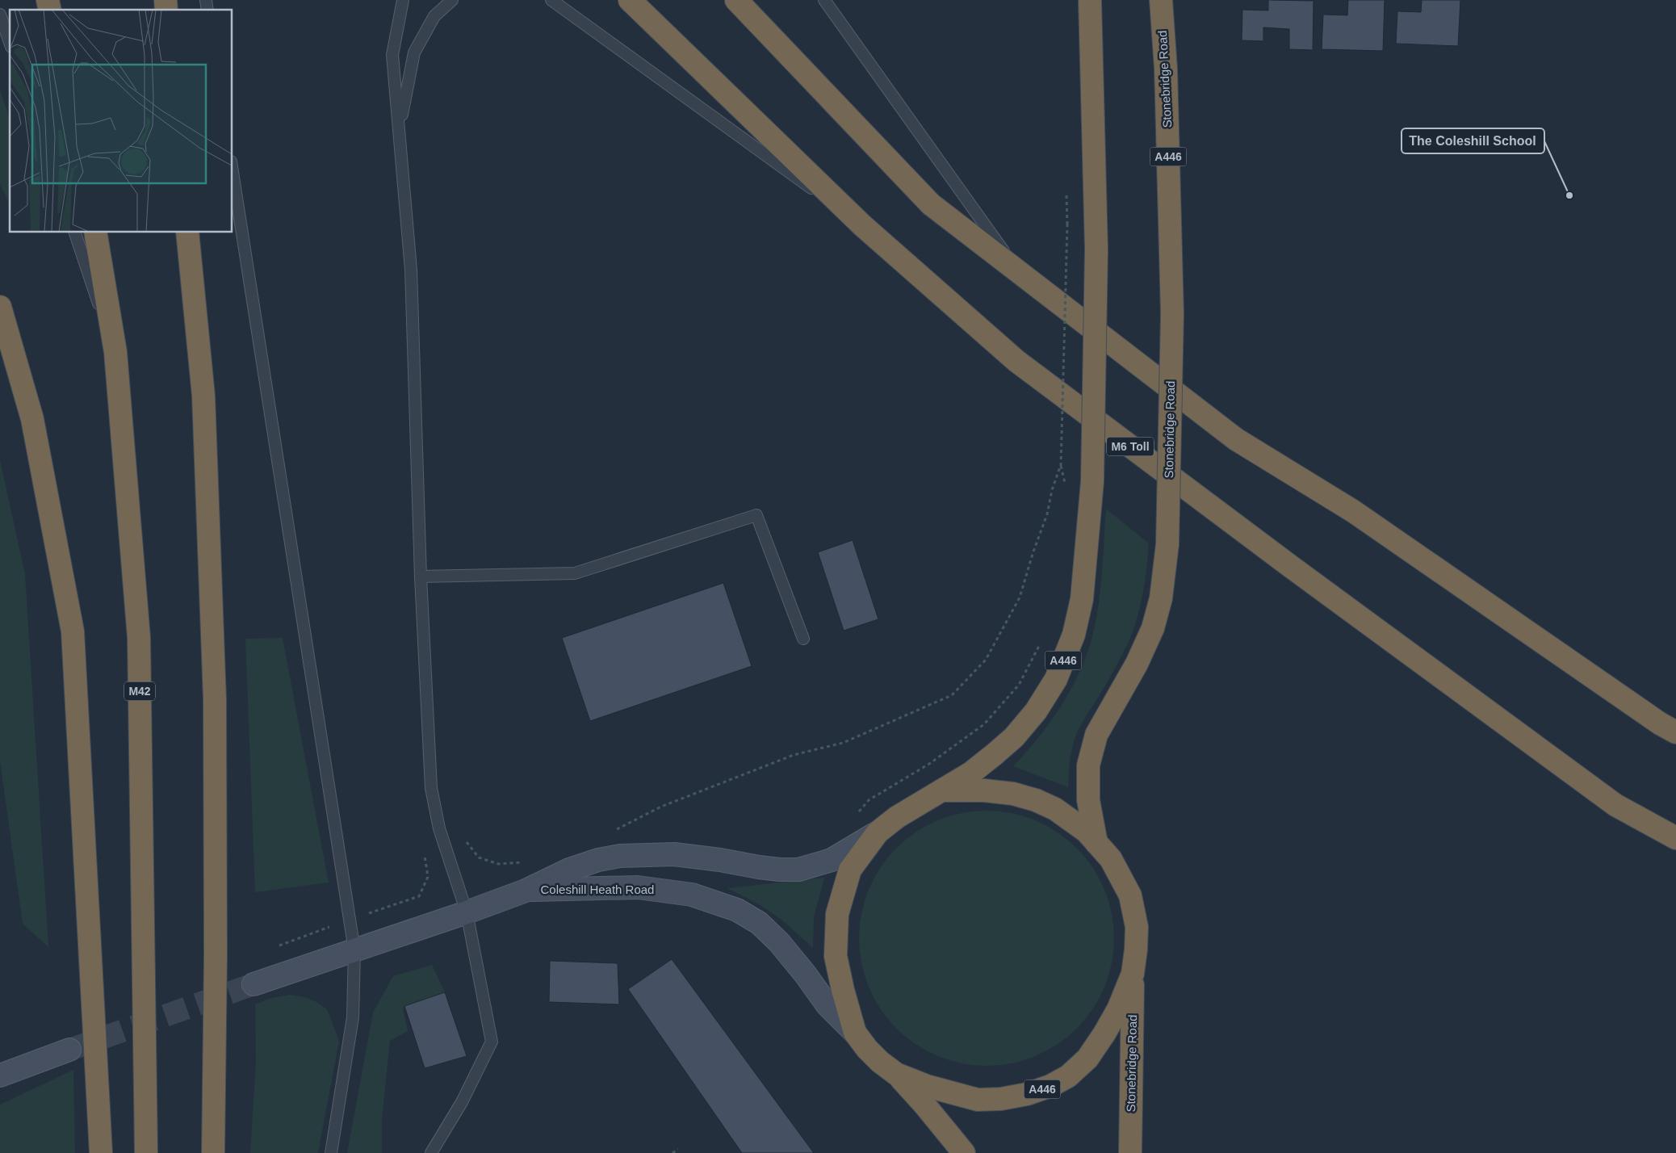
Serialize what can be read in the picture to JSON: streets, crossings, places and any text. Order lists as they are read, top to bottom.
{
  "streets": {
    "highway": [
      "Stonebridge Road",
      "A446",
      "M6 Toll",
      "M42"
    ],
    "street": ["Coleshill Heath Road"]
  },
  "crossings": [
    ["Stonebridge Road", "A446"],
    ["A446", "Coleshill Heath Road"]
  ],
  "places": ["The Coleshill School"]
}
